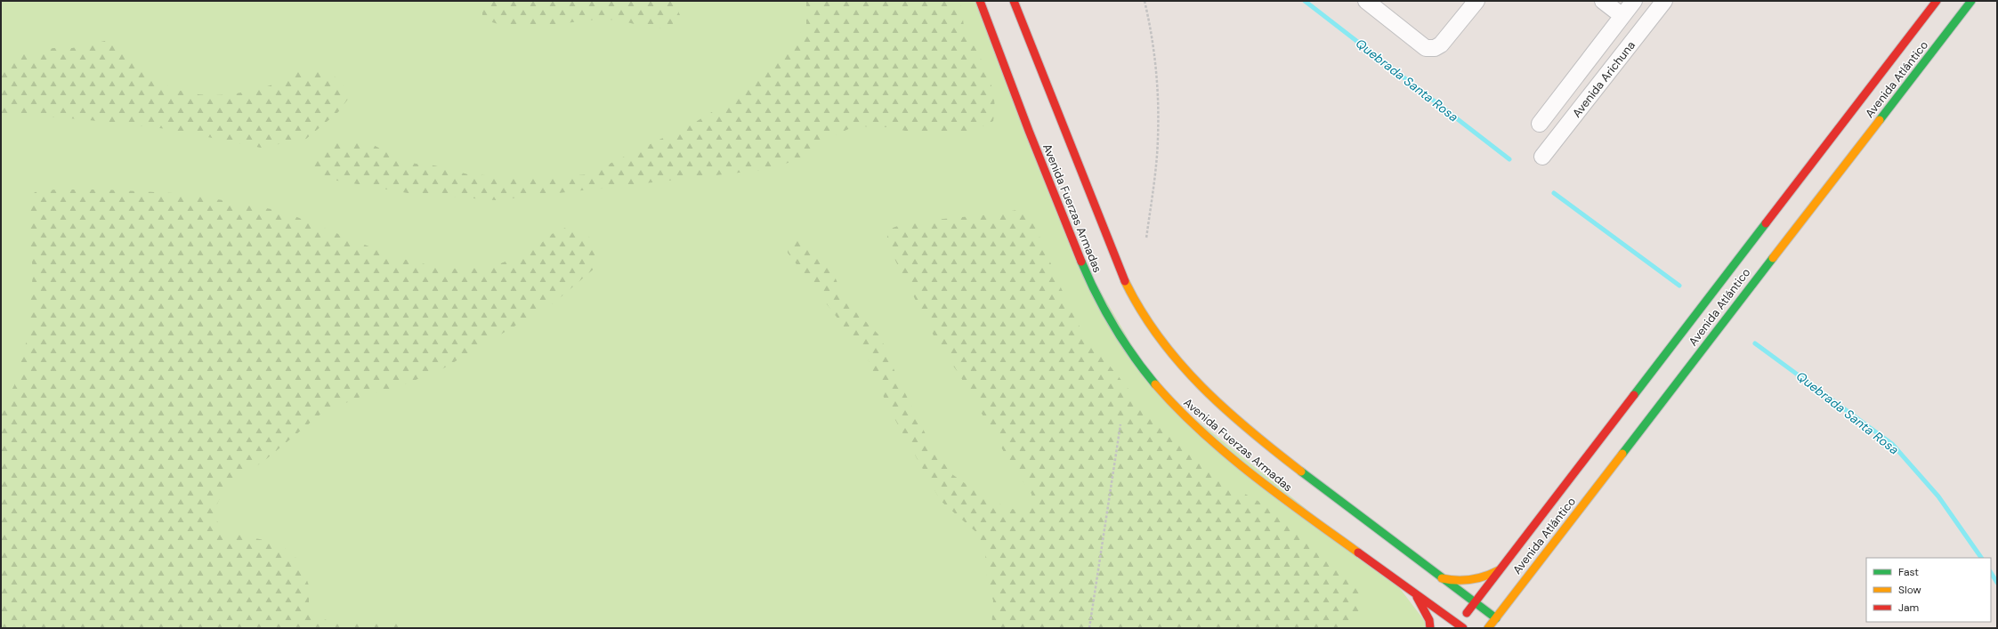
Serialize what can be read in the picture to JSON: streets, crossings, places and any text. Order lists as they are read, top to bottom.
{
  "streets": {
    "main road": ["Avenida Atlántico", "Avenida Fuerzas Armadas"],
    "street": ["Avenida Arichuna"]
  },
  "crossings": [
    ["Avenida Atlántico", "Avenida Fuerzas Armadas"]
  ],
  "water": ["Quebrada Santa Rosa"],
  "legend": ["Fast", "Slow", "Jam"]
}
